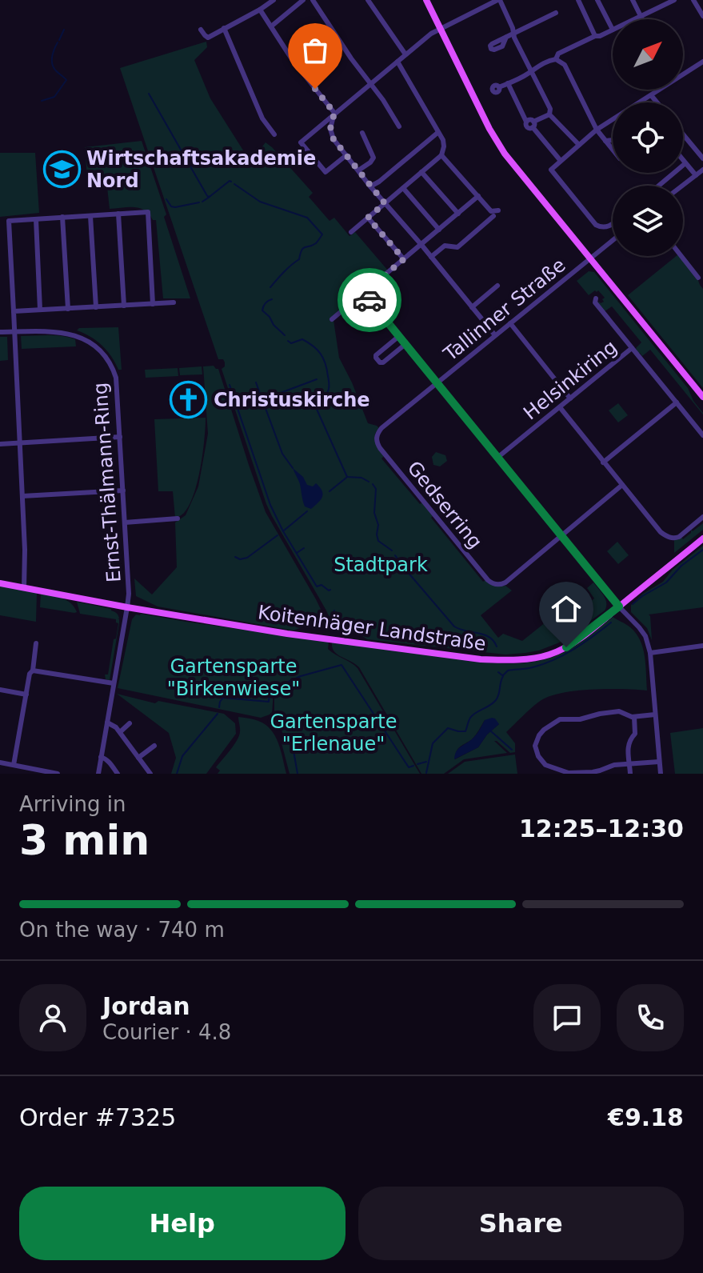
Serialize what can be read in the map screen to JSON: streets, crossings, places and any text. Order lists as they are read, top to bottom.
{
  "streets": {
    "main road": ["Koitenhäger Landstraße"],
    "street": [
      "Tallinner Straße",
      "Helsinkiring",
      "Ernst-Thälmann-Ring",
      "Gedserring"
    ]
  },
  "crossings": [
    ["Tallinner Straße", "Gedserring"],
    ["Ernst-Thälmann-Ring", "Koitenhäger Landstraße"]
  ],
  "parks": ["Stadtpark", "Gartensparte \"Birkenwiese\"", "Gartensparte \"Erlenaue\""],
  "places": {
    "school or university": ["Wirtschaftsakademie Nord"],
    "church": ["Christuskirche"]
  },
  "north": "top right",
  "page": {
    "heading": ["3 min", "Arriving in", "12:25–12:30"],
    "panel": [
      "Jordan",
      "Courier · 4.8",
      "Order #7325",
      "€9.18"
    ],
    "bar": "On the way · 740 m",
    "buttons": ["Help", "Share"]
  }
}
